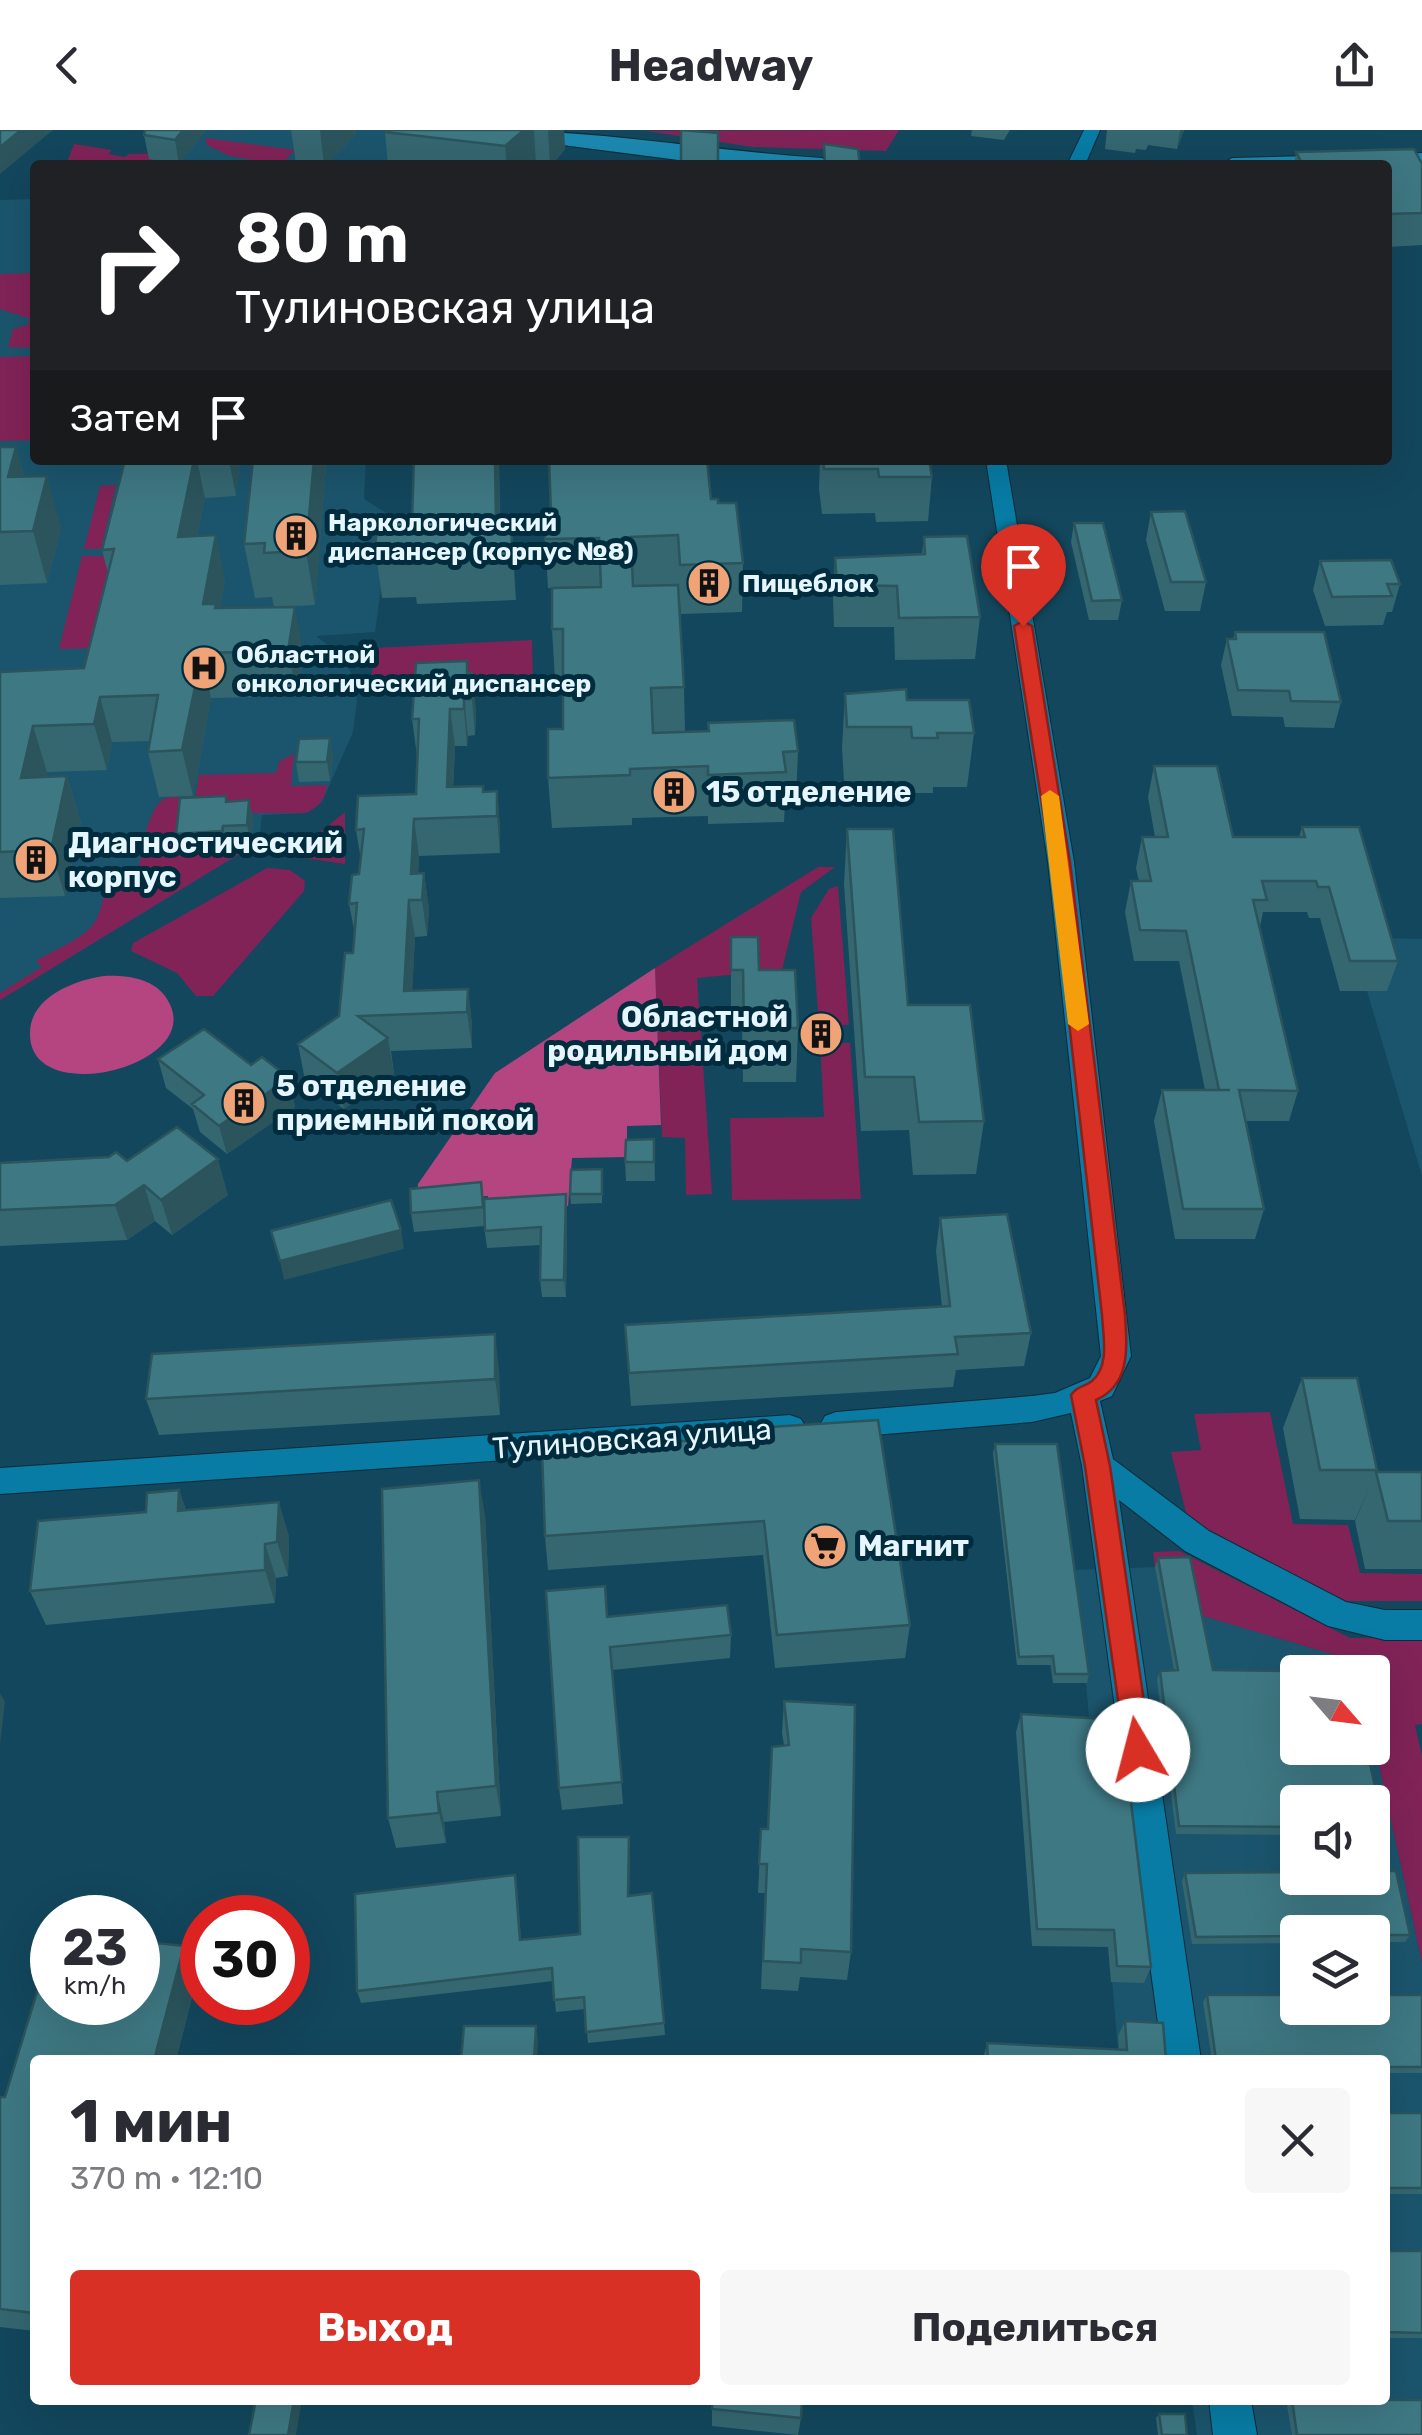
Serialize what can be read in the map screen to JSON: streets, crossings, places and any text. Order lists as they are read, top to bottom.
{
  "streets": {
    "street": ["Тулиновская улица"]
  },
  "places": {
    "building": [
      "Наркологический диспансер (корпус №8)",
      "Пищеблок",
      "15 отделение",
      "Диагностический корпус",
      "Областной родильный дом",
      "5 отделение приемный покой"
    ],
    "hospital": ["Областной онкологический диспансер"],
    "supermarket": ["Магнит"]
  },
  "north": "bottom right",
  "page": {
    "header": "Headway",
    "turn": ["80 m", "Тулиновская улица"],
    "then": "Затем",
    "speed": "23 km/h",
    "limit": "30",
    "heading": ["1 мин", "370 m · 12:10"],
    "buttons": ["Выход", "Поделиться"]
  }
}
